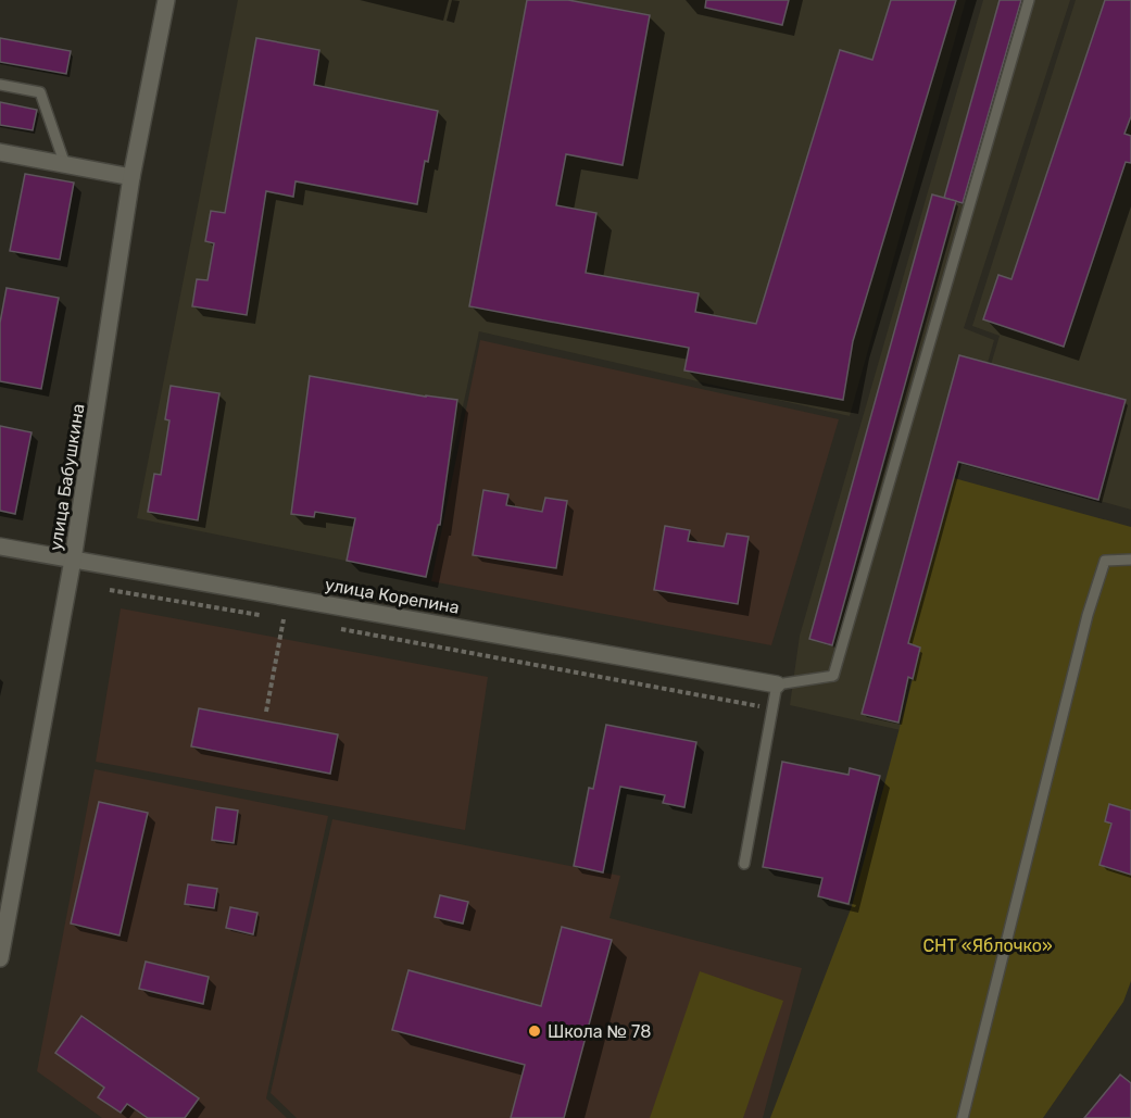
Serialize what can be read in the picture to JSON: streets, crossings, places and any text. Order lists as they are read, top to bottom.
{
  "streets": {
    "street": ["улица Бабушкина", "улица Корепина"]
  },
  "crossings": [
    ["улица Бабушкина", "улица Корепина"]
  ],
  "parks": ["СНТ «Яблочко»"],
  "places": ["Школа № 78"]
}
